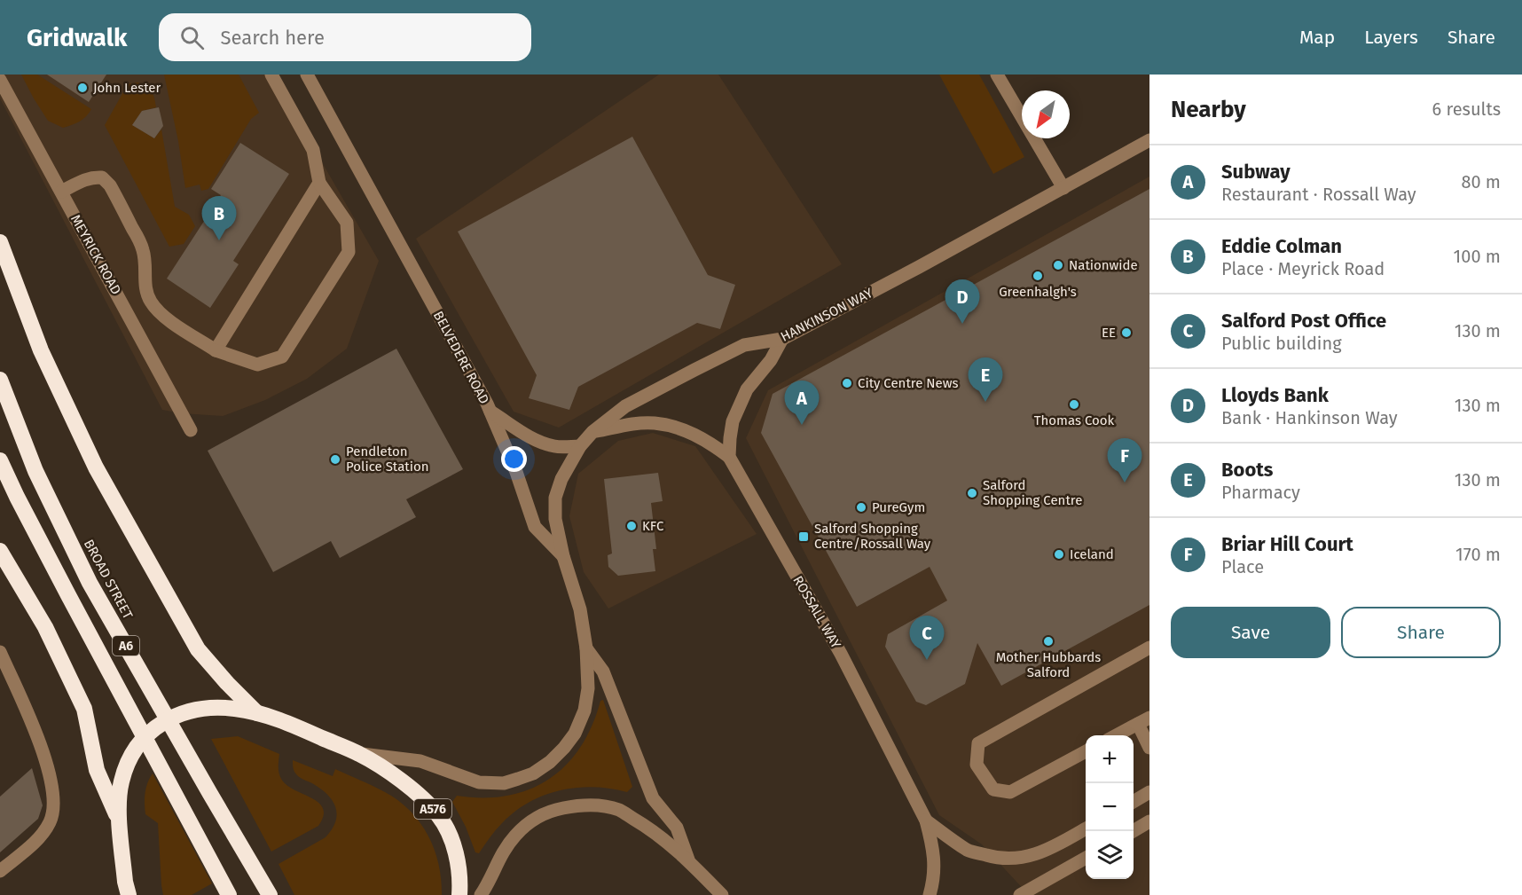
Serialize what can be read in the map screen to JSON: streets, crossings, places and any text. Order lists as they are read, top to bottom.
{
  "streets": {
    "highway": ["BROAD STREET", "A6", "A576"],
    "street": [
      "MEYRICK ROAD",
      "HANKINSON WAY",
      "BELVEDERE ROAD",
      "ROSSALL WAY"
    ]
  },
  "crossings": [
    ["HANKINSON WAY", "BELVEDERE ROAD"],
    ["BELVEDERE ROAD", "A576"]
  ],
  "places": {
    "other": [
      "John Lester",
      "Nationwide",
      "Greenhalgh's",
      "EE",
      "City Centre News",
      "Thomas Cook",
      "Pendleton Police Station",
      "Salford Shopping Centre",
      "PureGym",
      "KFC",
      "Iceland",
      "Mother Hubbards Salford"
    ],
    "transit": ["Salford Shopping Centre/Rossall Way"]
  },
  "north": "bottom left",
  "page": {
    "header": "Gridwalk",
    "search": "Search here",
    "nav": ["Map", "Layers", "Share"],
    "heading": ["Nearby", "6 results"],
    "list": [
      {
        "mark": "A",
        "name": "Subway",
        "note": "Restaurant · Rossall Way",
        "value": "80 m"
      },
      {
        "mark": "B",
        "name": "Eddie Colman",
        "note": "Place · Meyrick Road",
        "value": "100 m"
      },
      {
        "mark": "C",
        "name": "Salford Post Office",
        "note": "Public building",
        "value": "130 m"
      },
      {
        "mark": "D",
        "name": "Lloyds Bank",
        "note": "Bank · Hankinson Way",
        "value": "130 m"
      },
      {
        "mark": "E",
        "name": "Boots",
        "note": "Pharmacy",
        "value": "130 m"
      },
      {
        "mark": "F",
        "name": "Briar Hill Court",
        "note": "Place",
        "value": "170 m"
      }
    ],
    "pins": [
      "B",
      "D",
      "E",
      "A",
      "F",
      "C"
    ],
    "buttons": ["Save", "Share"],
    "map_buttons": ["+", "−"]
  }
}
